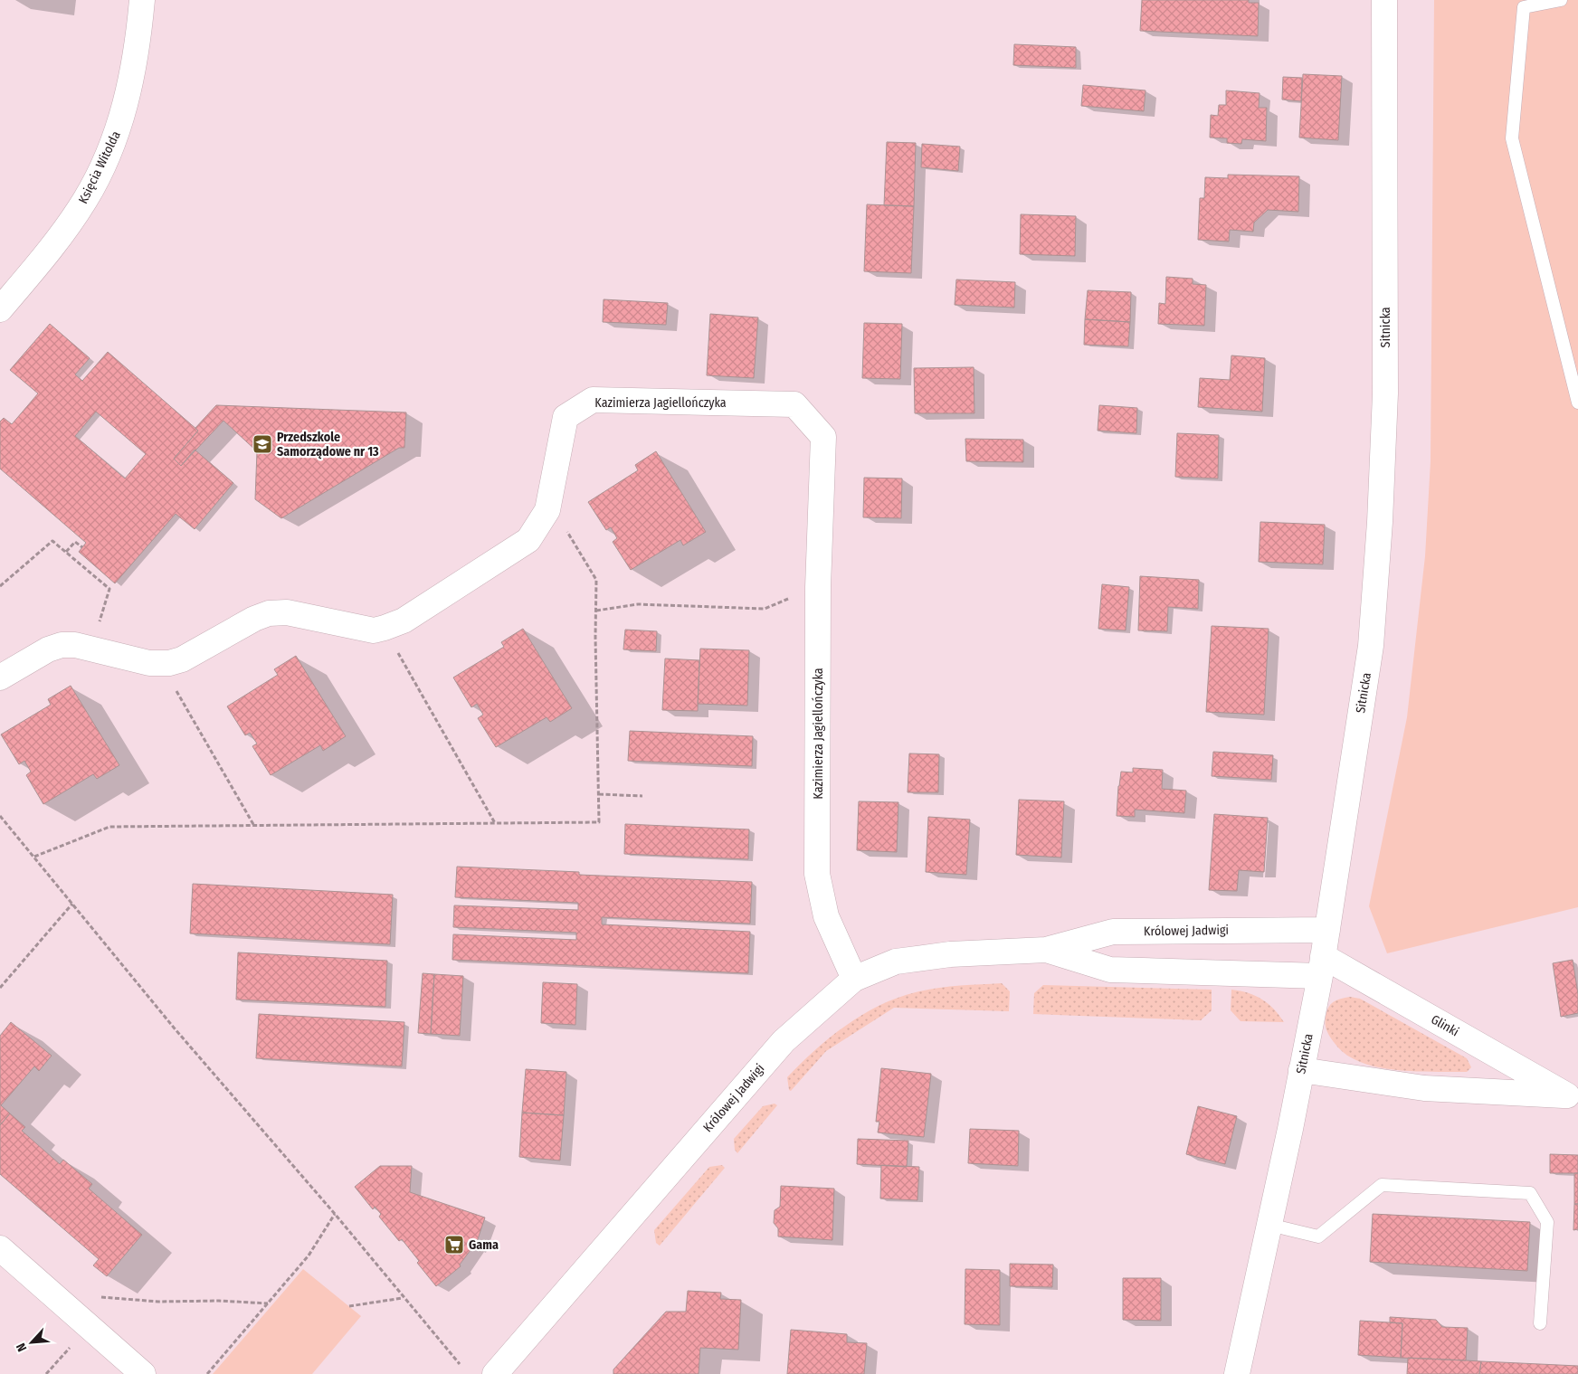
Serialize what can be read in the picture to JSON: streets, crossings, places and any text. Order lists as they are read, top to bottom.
{
  "streets": {
    "street": [
      "Księcia Witolda",
      "Sitnicka",
      "Kazimierza Jagiellończyka",
      "Królowej Jadwigi",
      "Glinki"
    ]
  },
  "crossings": [
    ["Sitnicka", "Królowej Jadwigi"],
    ["Sitnicka", "Glinki"],
    ["Kazimierza Jagiellończyka", "Królowej Jadwigi"],
    ["Królowej Jadwigi", "Glinki"]
  ],
  "places": {
    "school or university": ["Przedszkole Samorządowe nr 13"],
    "supermarket": ["Gama"]
  },
  "north": "bottom left"
}
